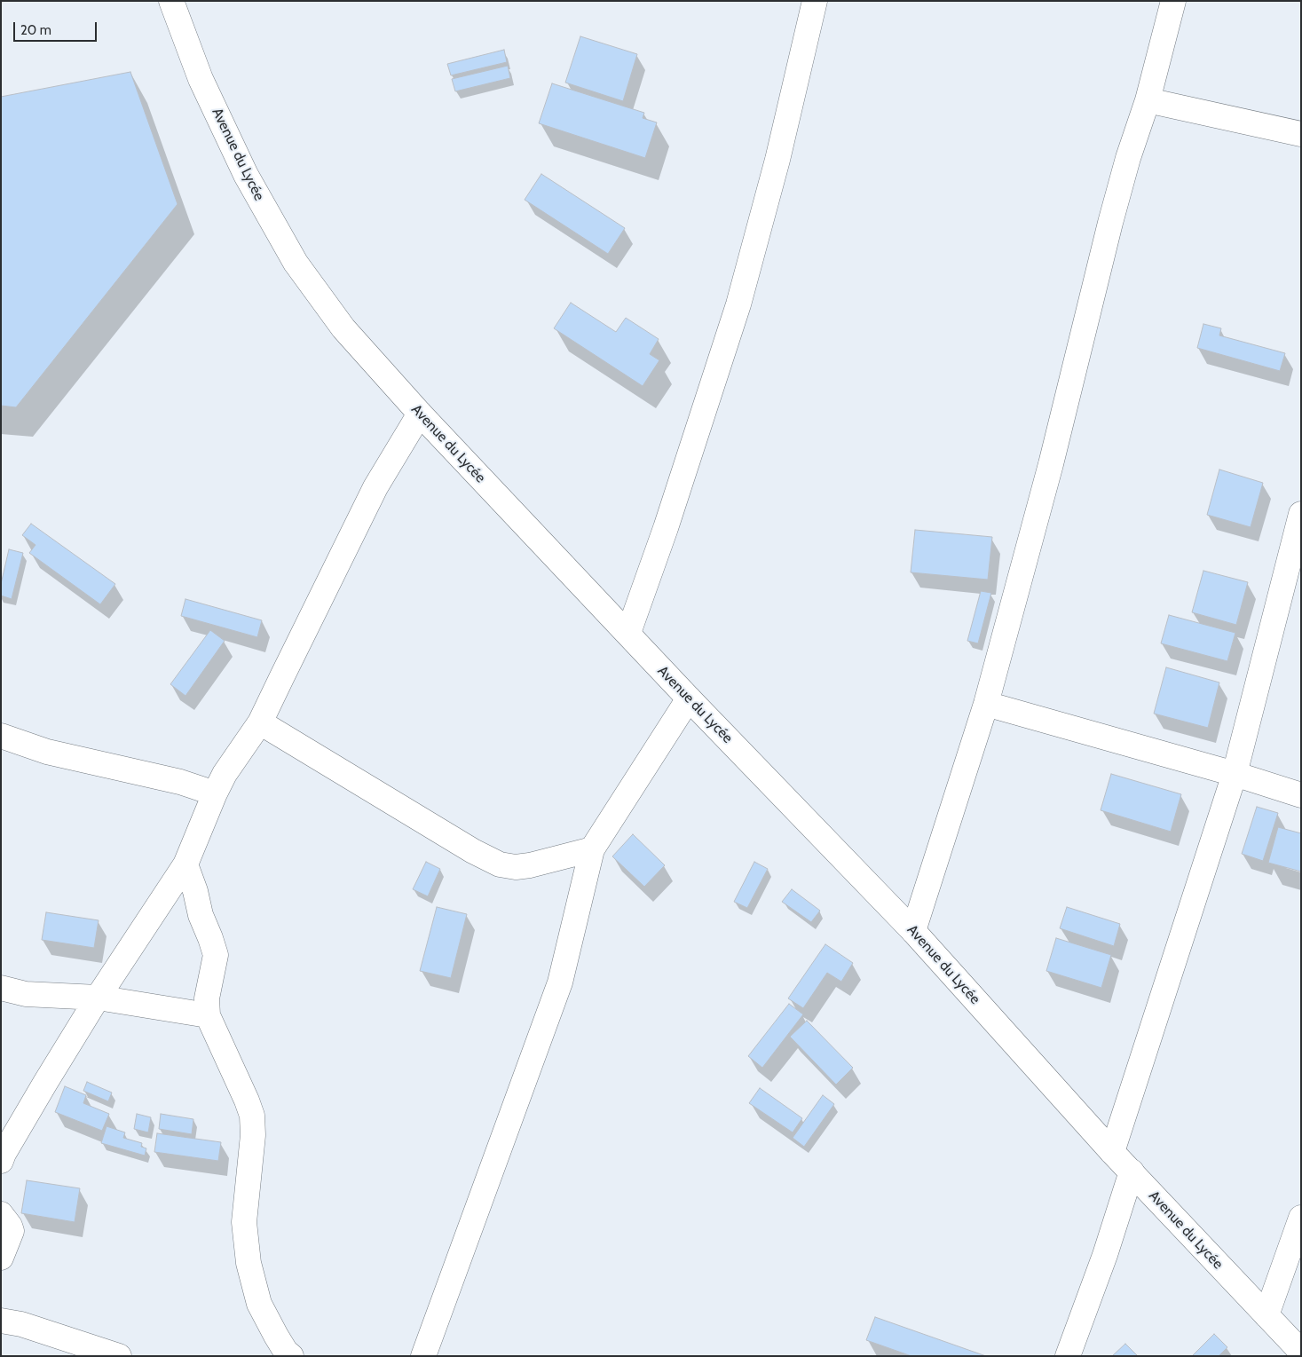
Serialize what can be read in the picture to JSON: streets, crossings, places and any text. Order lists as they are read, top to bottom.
{
  "streets": {
    "street": ["Avenue du Lycée"]
  },
  "scale_bar": "20 m"
}
